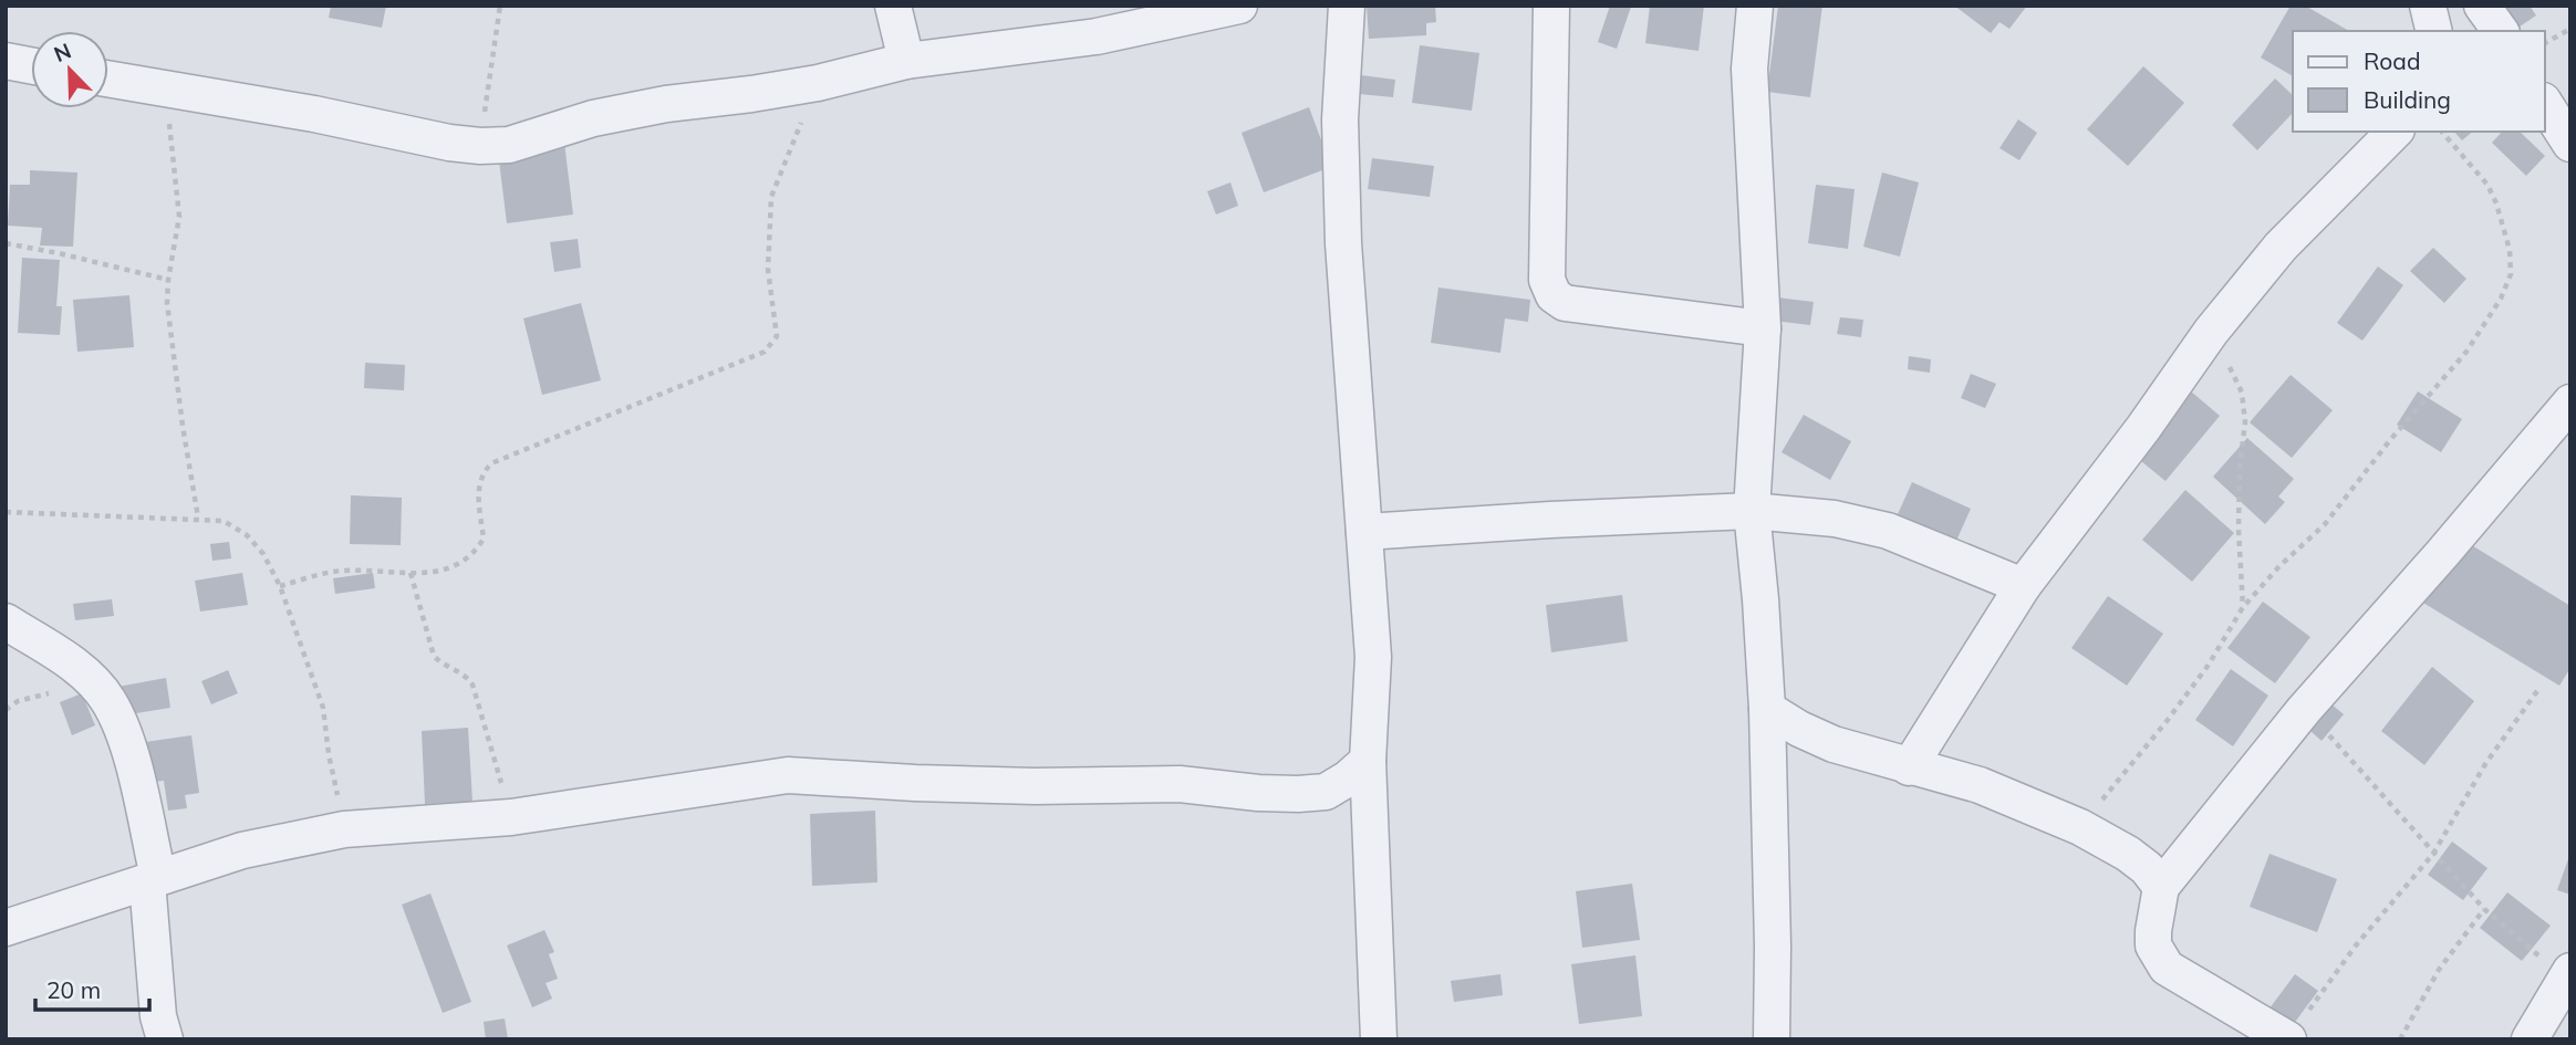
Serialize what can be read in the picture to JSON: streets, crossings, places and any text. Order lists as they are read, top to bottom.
{
  "legend": ["Road", "Building"],
  "scale_bar": "20 m",
  "north": "top left"
}
